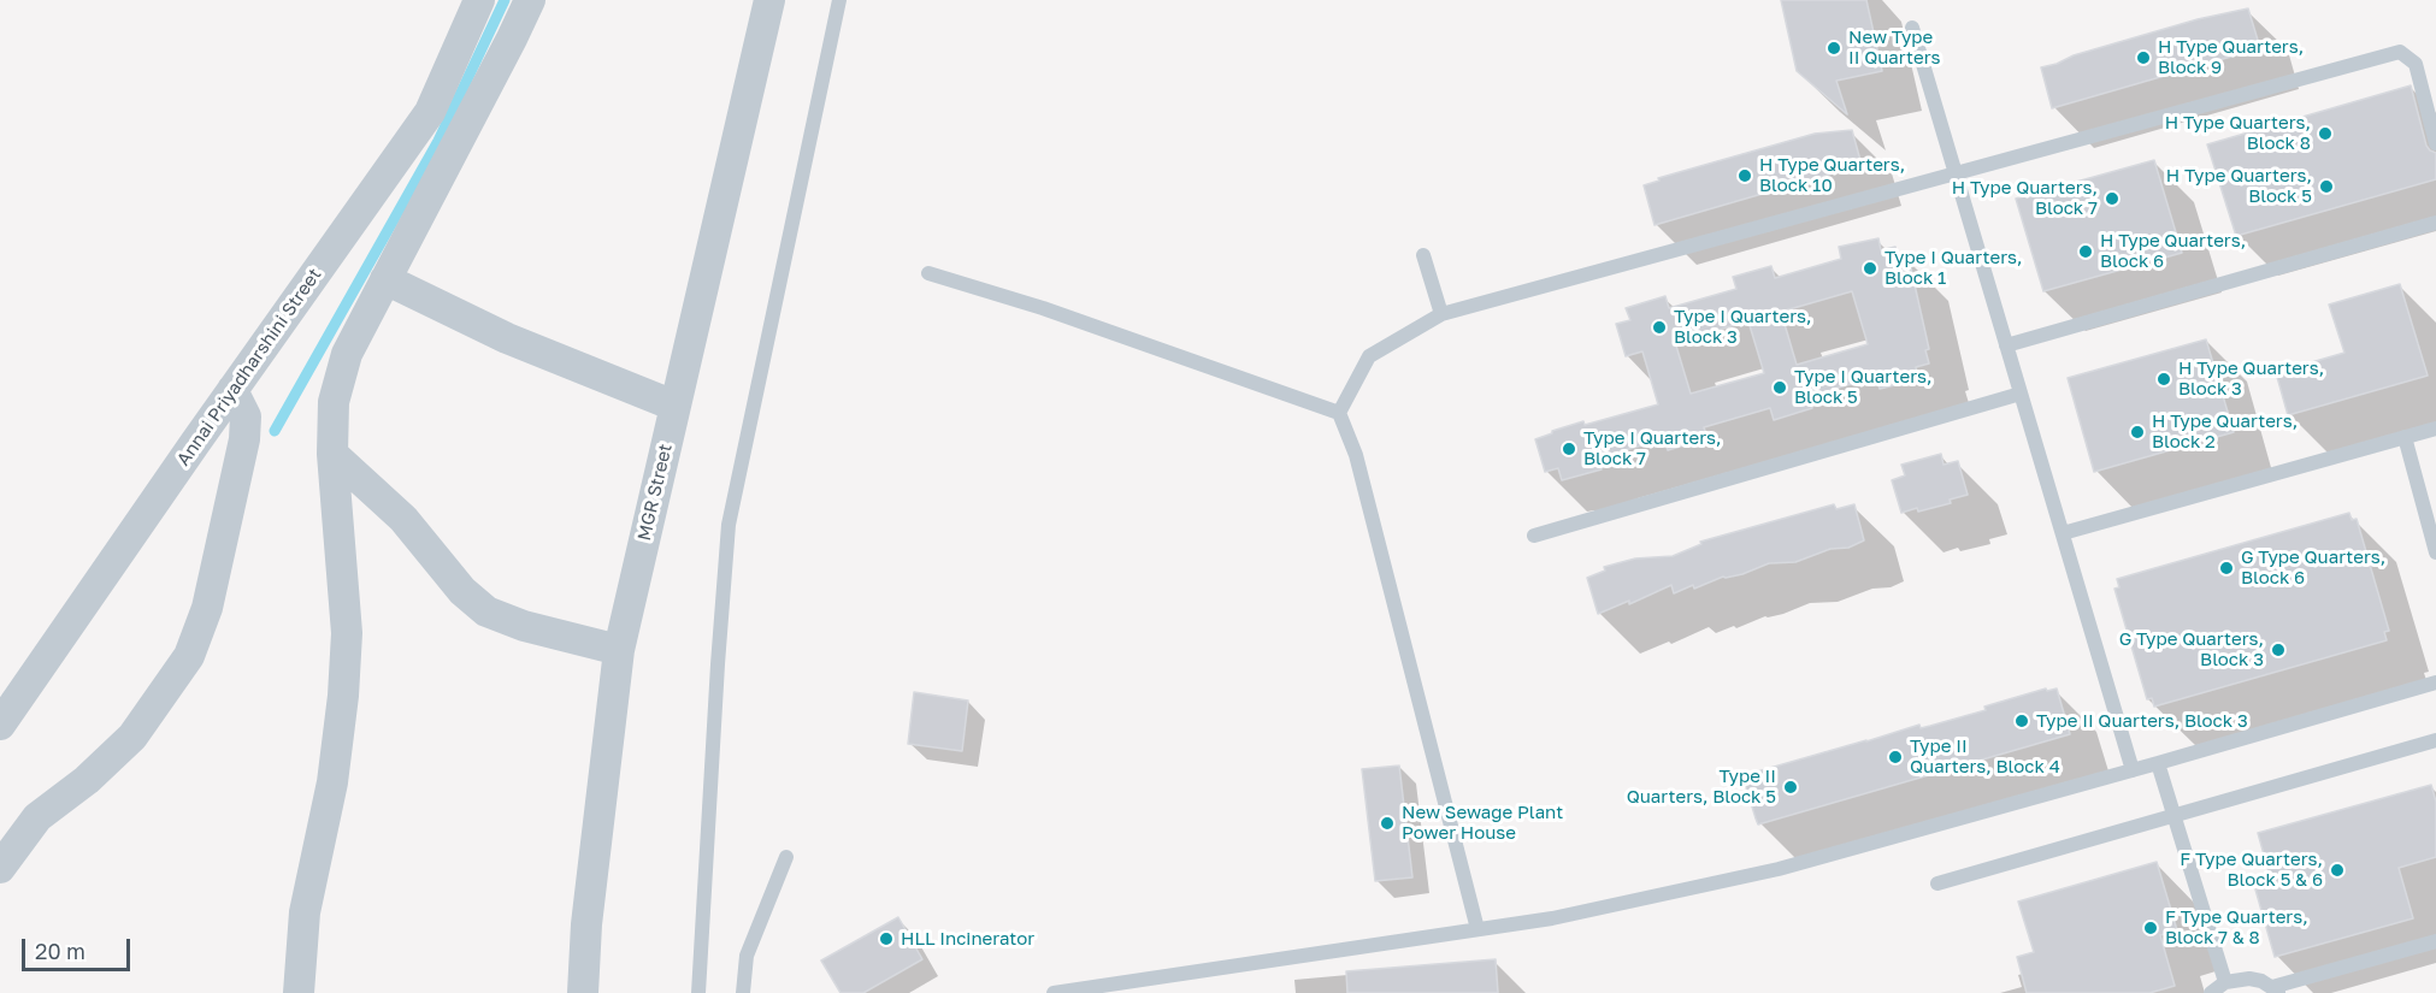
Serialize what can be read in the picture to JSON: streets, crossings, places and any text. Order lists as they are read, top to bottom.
{
  "streets": {
    "street": ["Annai Priyadharshini Street", "MGR Street"]
  },
  "places": [
    "New Type II Quarters",
    "H Type Quarters, Block 9",
    "H Type Quarters, Block 8",
    "H Type Quarters, Block 10",
    "H Type Quarters, Block 5",
    "H Type Quarters, Block 7",
    "H Type Quarters, Block 6",
    "Type I Quarters, Block 1",
    "Type I Quarters, Block 3",
    "H Type Quarters, Block 3",
    "Type I Quarters, Block 5",
    "H Type Quarters, Block 2",
    "Type I Quarters, Block 7",
    "G Type Quarters, Block 6",
    "G Type Quarters, Block 3",
    "Type II Quarters, Block 3",
    "Type II Quarters, Block 4",
    "Type II Quarters, Block 5",
    "New Sewage Plant Power House",
    "F Type Quarters, Block 5 & 6",
    "F Type Quarters, Block 7 & 8",
    "HLL Incinerator"
  ],
  "scale_bar": "20 m"
}
